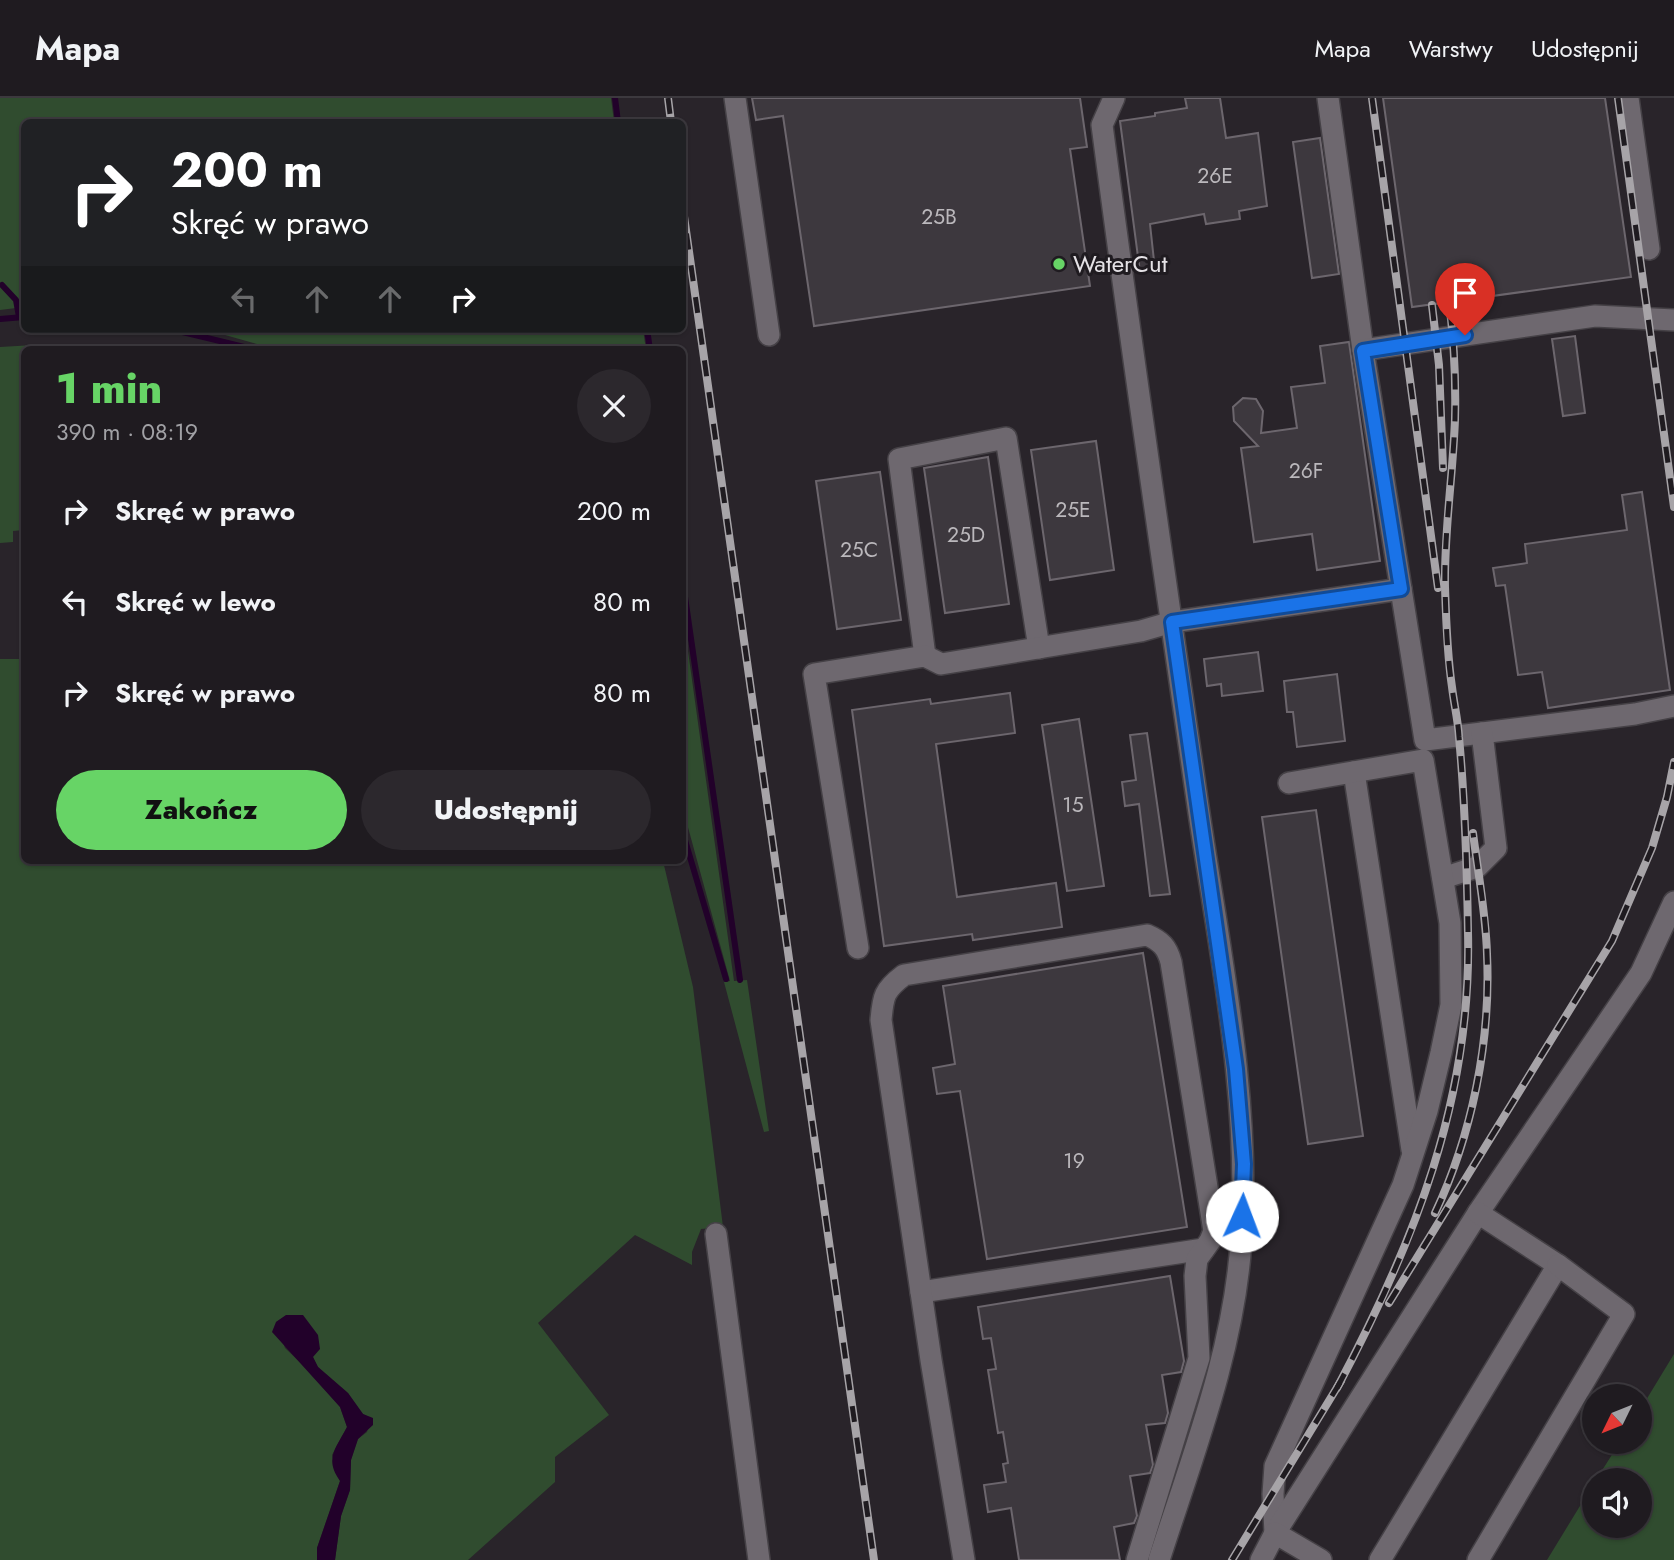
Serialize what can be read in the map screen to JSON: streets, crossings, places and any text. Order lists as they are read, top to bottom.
{
  "places": ["WaterCut"],
  "house_numbers": [
    "26E",
    "25B",
    "26F",
    "25E",
    "25D",
    "25C",
    "15",
    "19"
  ],
  "north": "bottom left",
  "page": {
    "header": "Mapa",
    "nav": ["Mapa", "Warstwy", "Udostępnij"],
    "turn": ["200 m", "Skręć w prawo"],
    "heading": ["1 min", "390 m · 08:19"],
    "list": [
      {
        "name": "Skręć w prawo",
        "value": "200 m"
      },
      {
        "name": "Skręć w lewo",
        "value": "80 m"
      },
      {
        "name": "Skręć w prawo",
        "value": "80 m"
      }
    ],
    "buttons": ["Zakończ", "Udostępnij"]
  }
}
